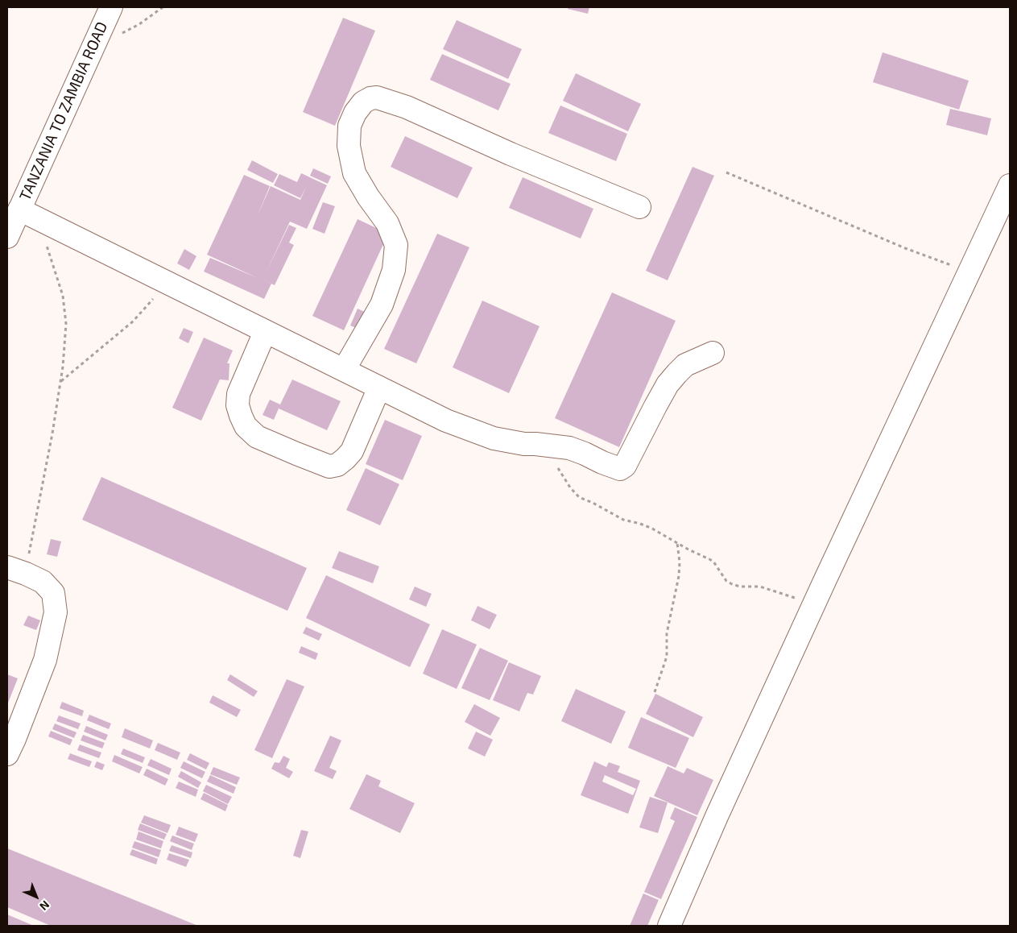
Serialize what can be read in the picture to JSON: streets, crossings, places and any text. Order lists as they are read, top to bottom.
{
  "streets": {
    "main road": ["TANZANIA TO ZAMBIA ROAD"]
  },
  "north": "bottom right"
}
